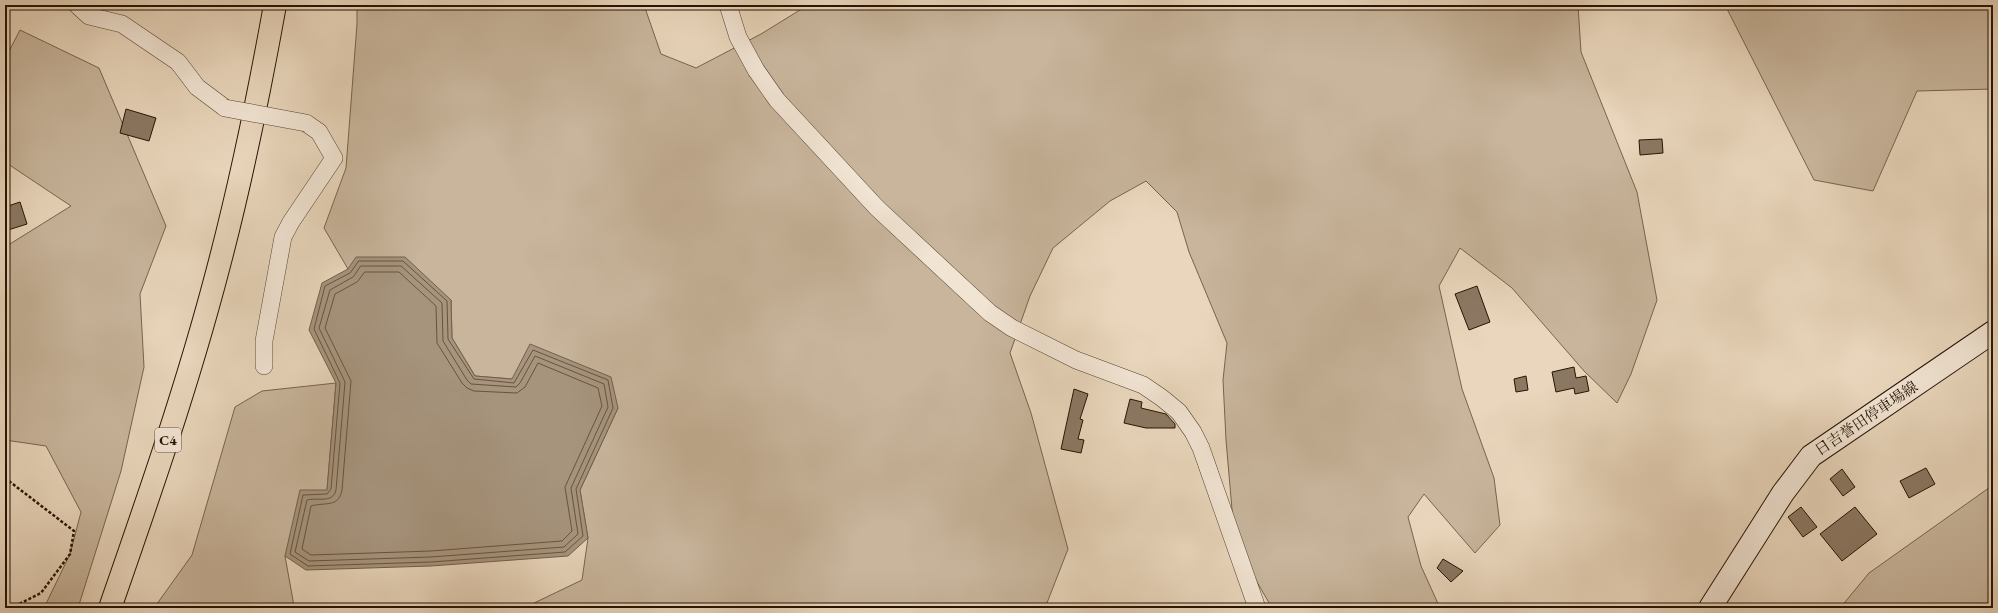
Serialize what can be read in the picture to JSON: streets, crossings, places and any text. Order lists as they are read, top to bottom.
{
  "streets": {
    "highway": ["C4"],
    "main road": ["日吉誉田停車場線"]
  }
}
